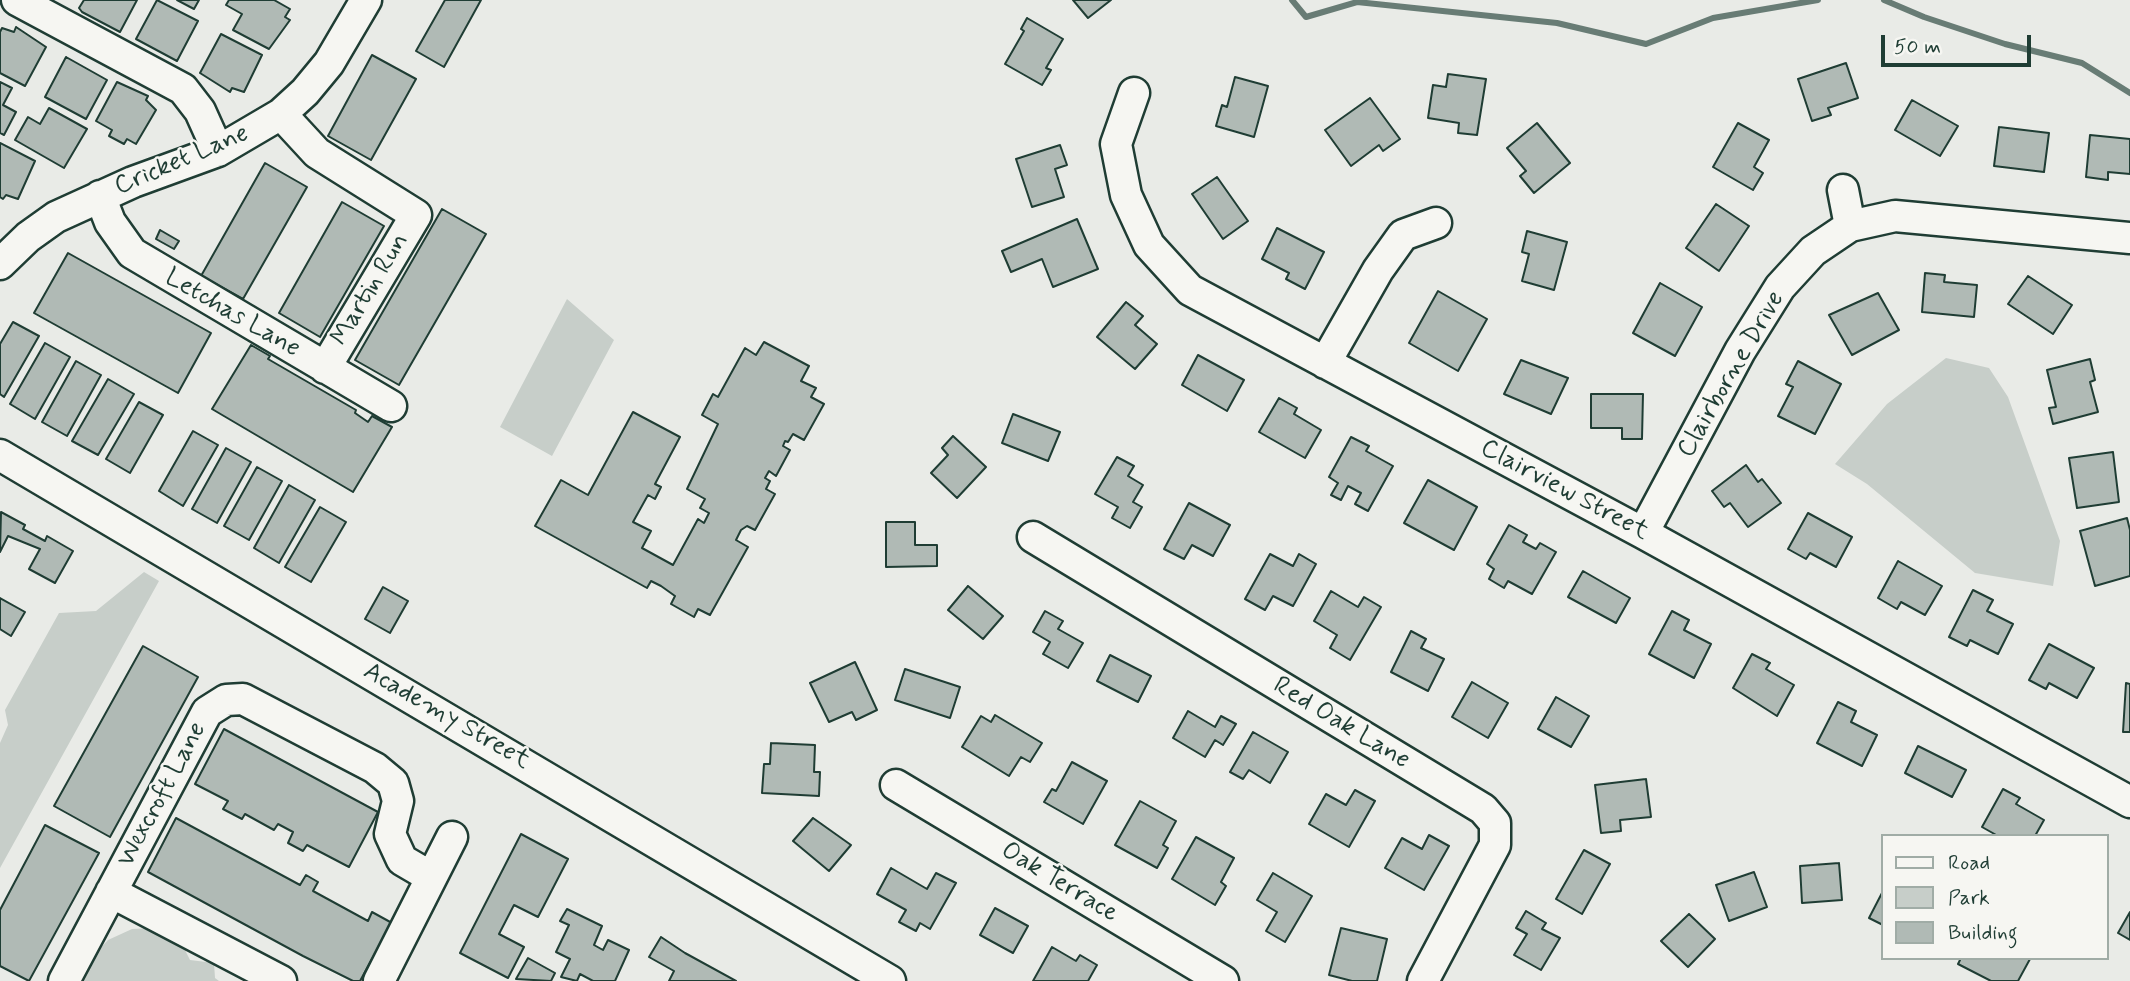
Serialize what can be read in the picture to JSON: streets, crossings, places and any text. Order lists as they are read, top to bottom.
{
  "streets": {
    "street": [
      "Cricket Lane",
      "Martin Run",
      "Letchas Lane",
      "Clairborne Drive",
      "Clairview Street",
      "Academy Street",
      "Red Oak Lane",
      "Wexcroft Lane",
      "Oak Terrace"
    ]
  },
  "crossings": [
    ["Cricket Lane", "Martin Run"],
    ["Cricket Lane", "Letchas Lane"],
    ["Martin Run", "Letchas Lane"],
    ["Clairborne Drive", "Clairview Street"]
  ],
  "legend": ["Road", "Park", "Building"],
  "scale_bar": "50 m"
}
